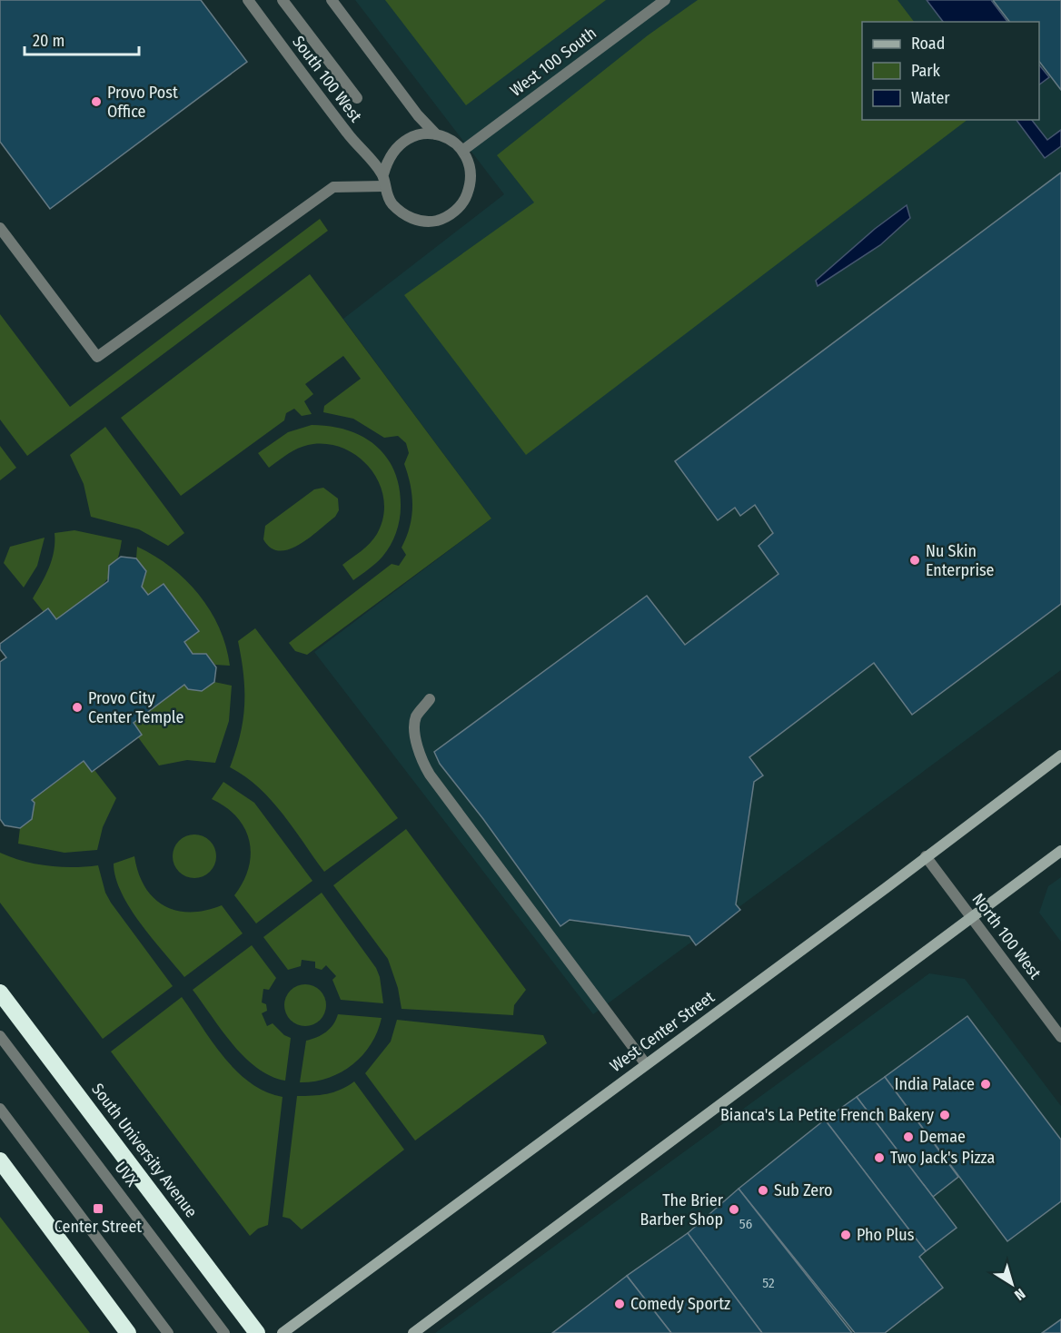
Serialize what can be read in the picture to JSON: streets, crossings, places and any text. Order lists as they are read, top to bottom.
{
  "streets": {
    "highway": ["South University Avenue"],
    "main road": ["West Center Street"],
    "street": [
      "West 100 South",
      "South 100 West",
      "North 100 West",
      "UVX"
    ]
  },
  "crossings": [
    ["West 100 South", "South 100 West"],
    ["North 100 West", "West Center Street"]
  ],
  "places": {
    "other": [
      "Provo Post Office",
      "Nu Skin Enterprise",
      "Provo City Center Temple",
      "India Palace",
      "Bianca's La Petite French Bakery",
      "Demae",
      "Two Jack's Pizza",
      "Sub Zero",
      "The Brier Barber Shop",
      "Pho Plus",
      "Comedy Sportz"
    ],
    "transit": ["Center Street"]
  },
  "house_numbers": ["56", "52"],
  "legend": ["Road", "Park", "Water"],
  "scale_bar": "20 m",
  "north": "bottom right"
}
